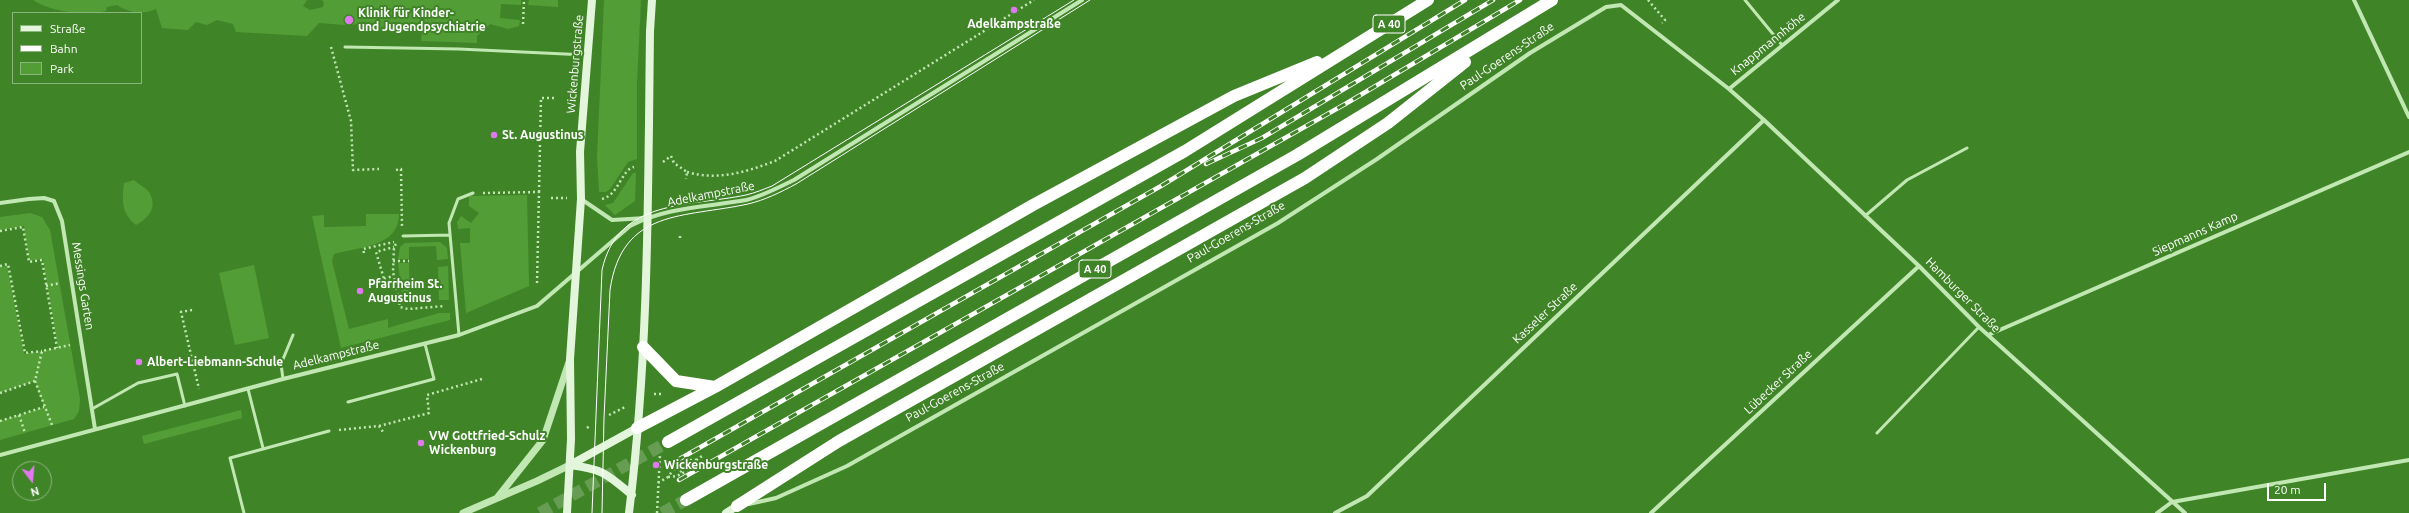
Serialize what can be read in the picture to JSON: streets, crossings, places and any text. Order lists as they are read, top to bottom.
{
  "streets": {
    "highway": ["A 40"],
    "main road": ["Paul-Goerens-Straße", "Wickenburgstraße"],
    "street": [
      "Knappmannhöhe",
      "Adelkampstraße",
      "Siepmanns Kamp",
      "Messings Garten",
      "Hamburger Straße",
      "Kasseler Straße",
      "Lübecker Straße"
    ]
  },
  "crossings": [
    ["Knappmannhöhe", "Paul-Goerens-Straße"],
    ["Knappmannhöhe", "Hamburger Straße"],
    ["Paul-Goerens-Straße", "Hamburger Straße"],
    ["Wickenburgstraße", "Adelkampstraße"],
    ["Adelkampstraße", "Messings Garten"],
    ["Siepmanns Kamp", "Hamburger Straße"],
    ["Hamburger Straße", "Kasseler Straße"],
    ["Hamburger Straße", "Lübecker Straße"]
  ],
  "places": [
    "Adelkampstraße",
    "Klinik für Kinder- und Jugendpsychiatrie",
    "St. Augustinus",
    "Pfarrheim St. Augustinus",
    "Albert-Liebmann-Schule",
    "VW Gottfried-Schulz Wickenburg",
    "Wickenburgstraße"
  ],
  "legend": ["Straße", "Bahn", "Park"],
  "scale_bar": "20 m",
  "north": "bottom"
}
